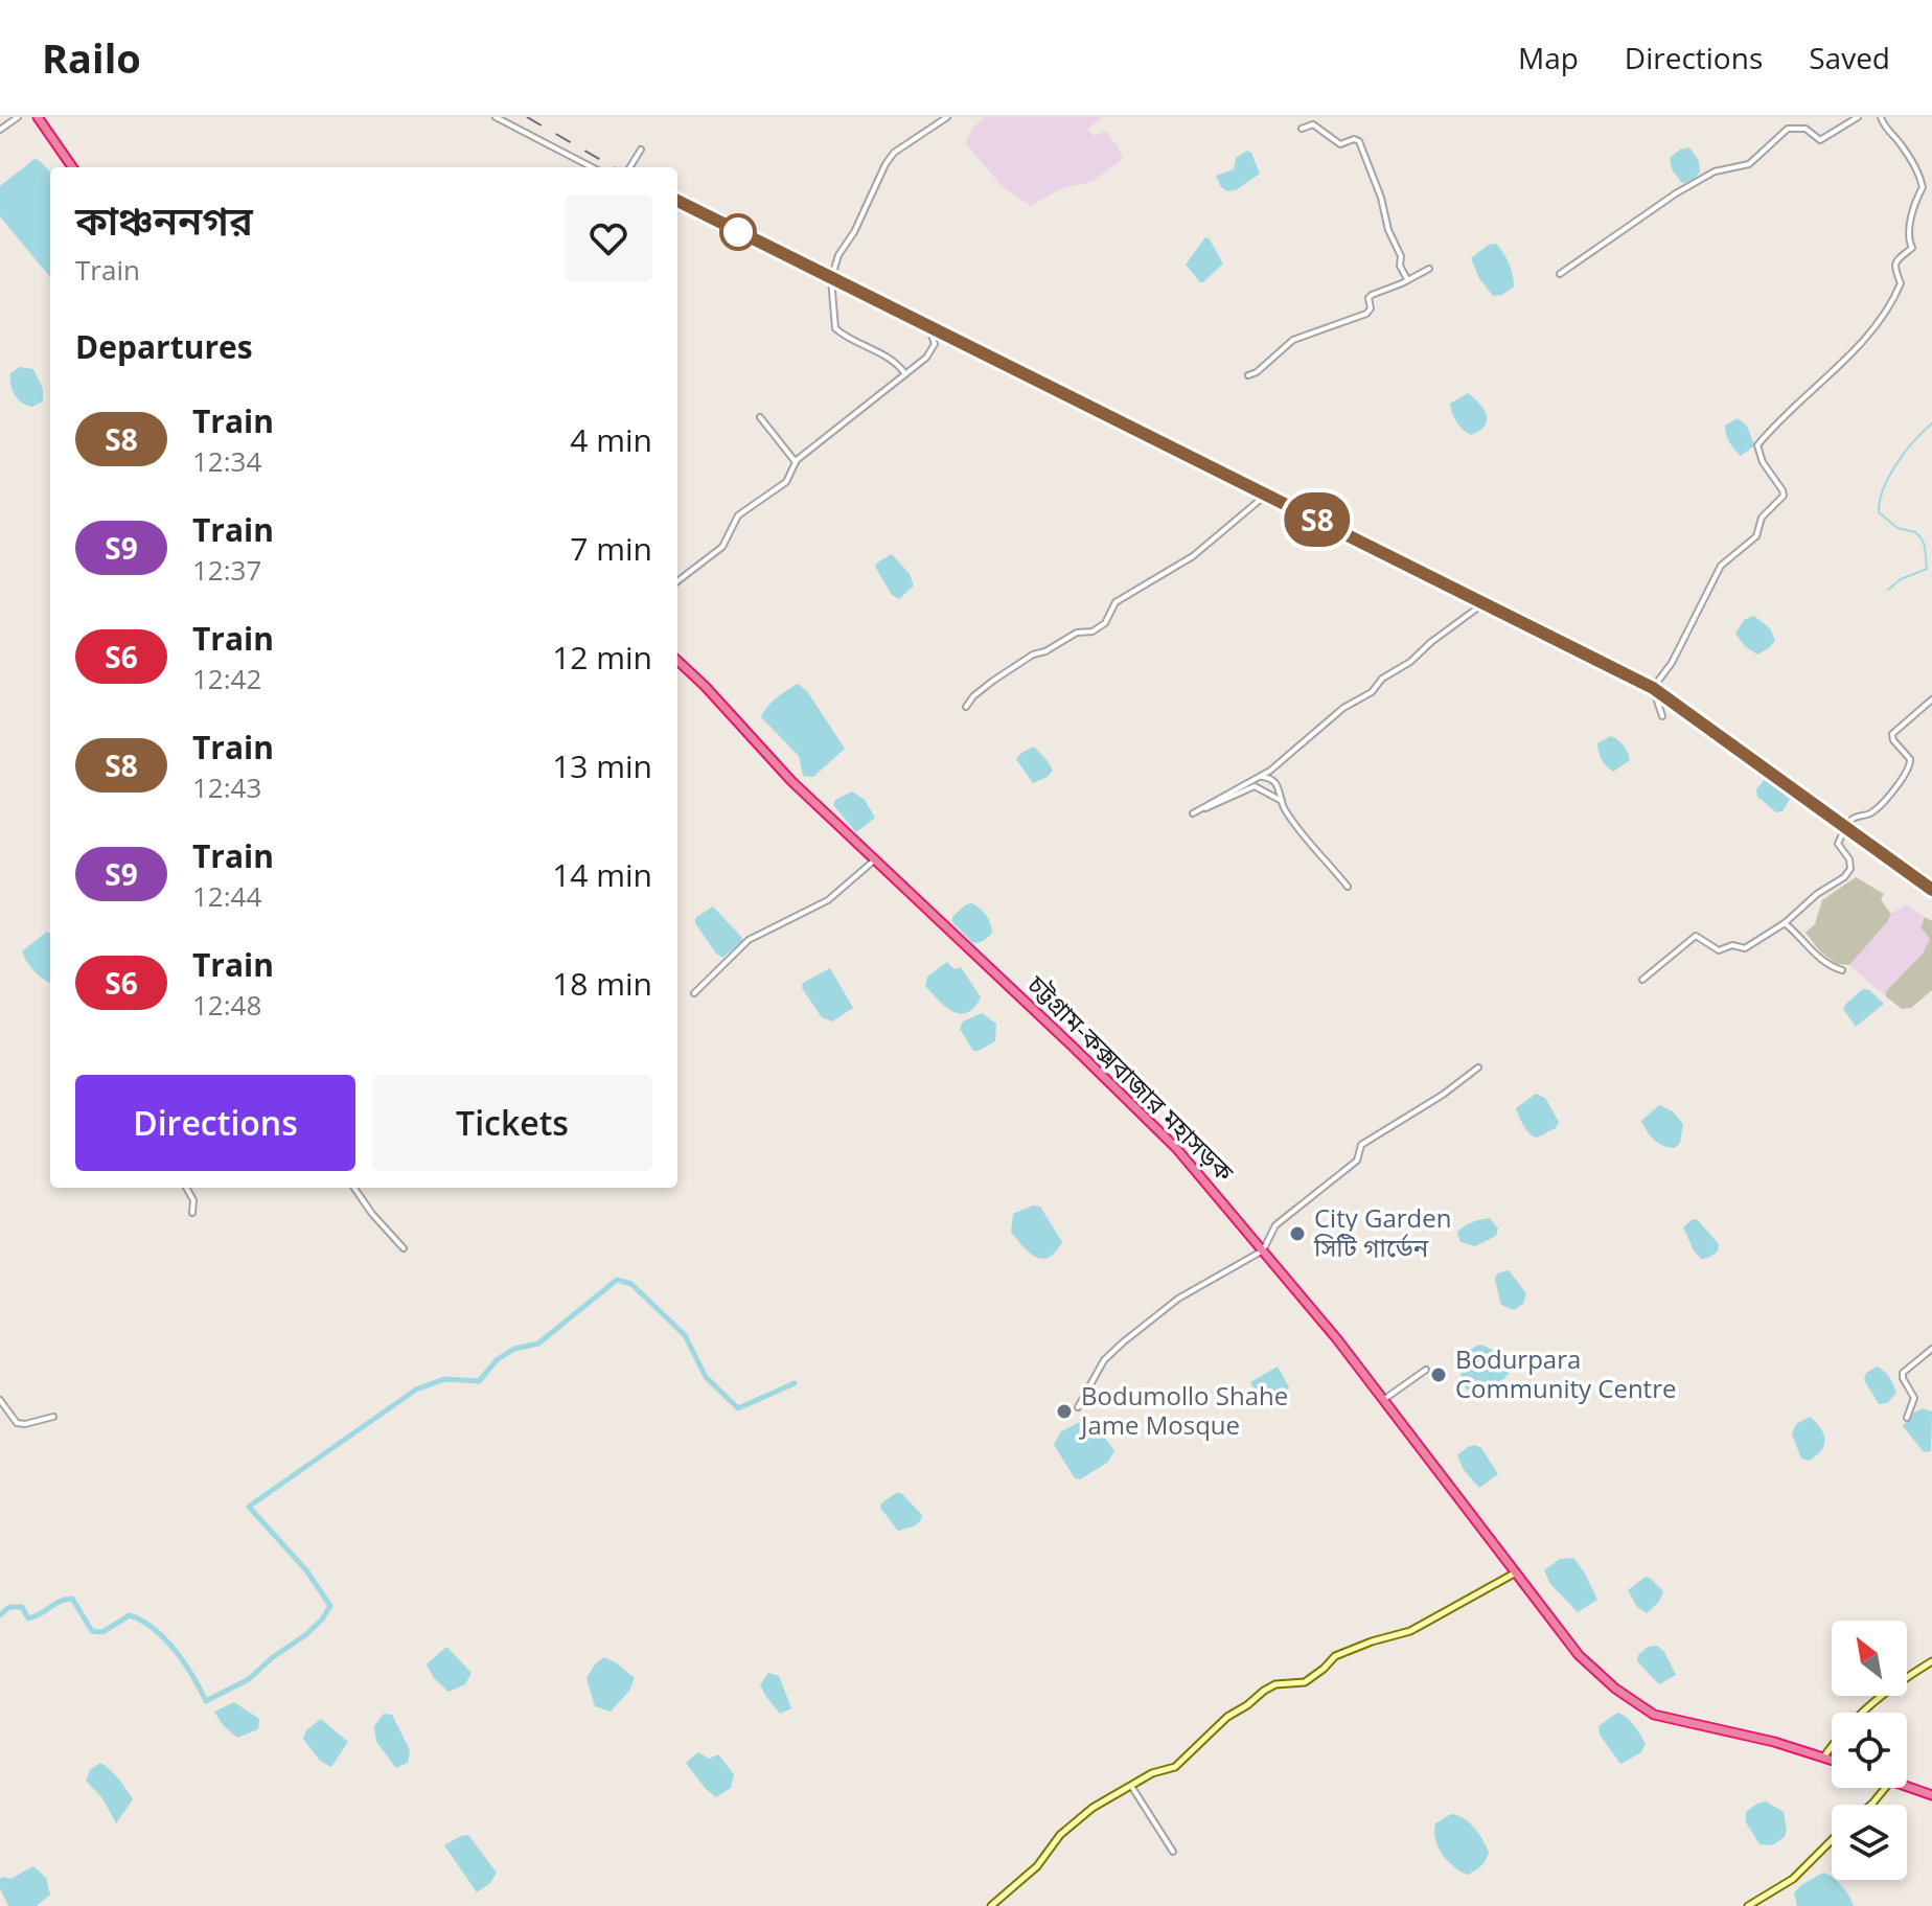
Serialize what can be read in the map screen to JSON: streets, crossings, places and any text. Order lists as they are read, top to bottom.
{
  "streets": {
    "highway": ["চট্টগ্রাম-কক্সবাজার মহাসড়ক"]
  },
  "places": ["City Garden সিটি গার্ডেন", "Bodurpara Community Centre", "Bodumollo Shahe Jame Mosque"],
  "north": "top left",
  "page": {
    "header": "Railo",
    "nav": ["Map", "Directions", "Saved"],
    "on_map": "S8",
    "heading": [
      ["কাঞ্চননগর", "Train"],
      "Departures"
    ],
    "list": [
      {
        "mark": "S8",
        "name": "Train",
        "note": "12:34",
        "value": "4 min"
      },
      {
        "mark": "S9",
        "name": "Train",
        "note": "12:37",
        "value": "7 min"
      },
      {
        "mark": "S6",
        "name": "Train",
        "note": "12:42",
        "value": "12 min"
      },
      {
        "mark": "S8",
        "name": "Train",
        "note": "12:43",
        "value": "13 min"
      },
      {
        "mark": "S9",
        "name": "Train",
        "note": "12:44",
        "value": "14 min"
      },
      {
        "mark": "S6",
        "name": "Train",
        "note": "12:48",
        "value": "18 min"
      }
    ],
    "buttons": ["Directions", "Tickets"]
  }
}
